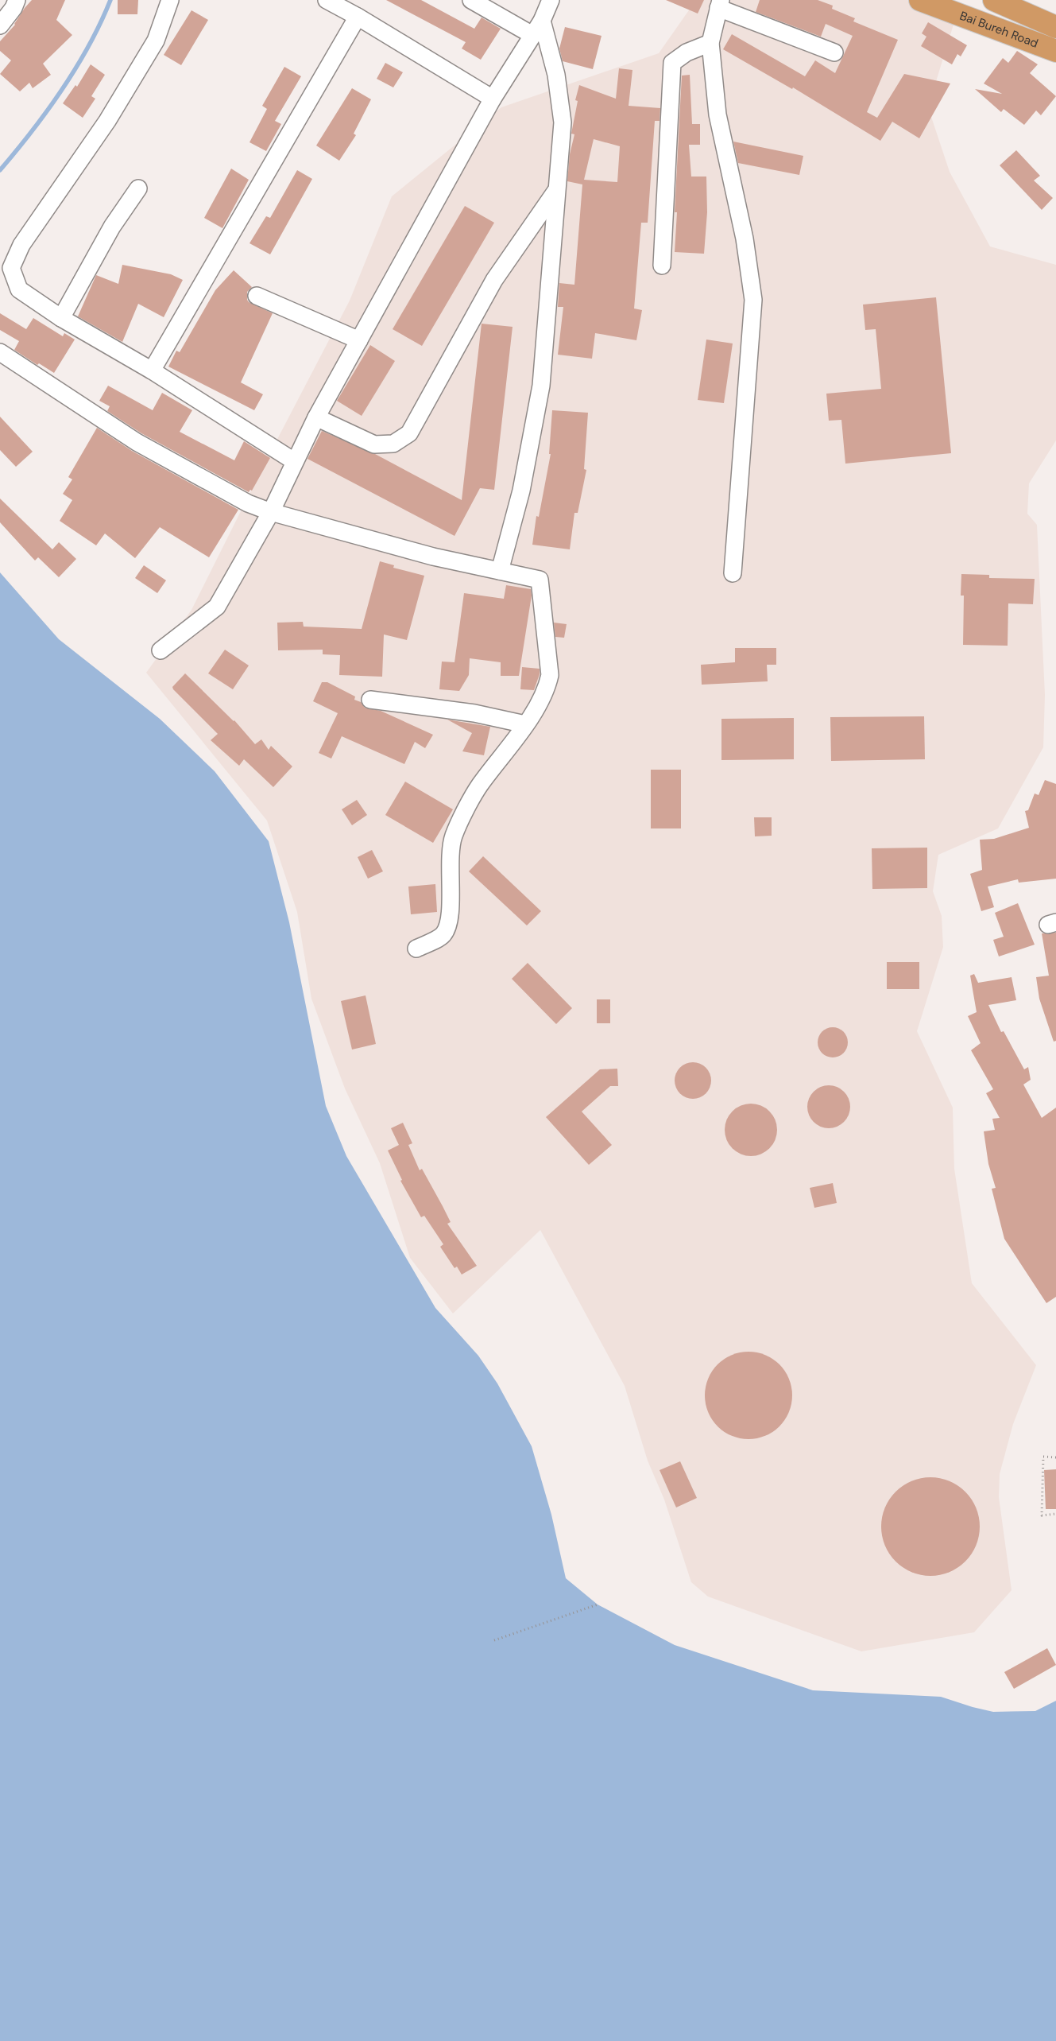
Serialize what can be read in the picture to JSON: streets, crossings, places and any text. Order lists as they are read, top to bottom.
{
  "streets": {
    "highway": ["Bai Bureh Road"]
  }
}
